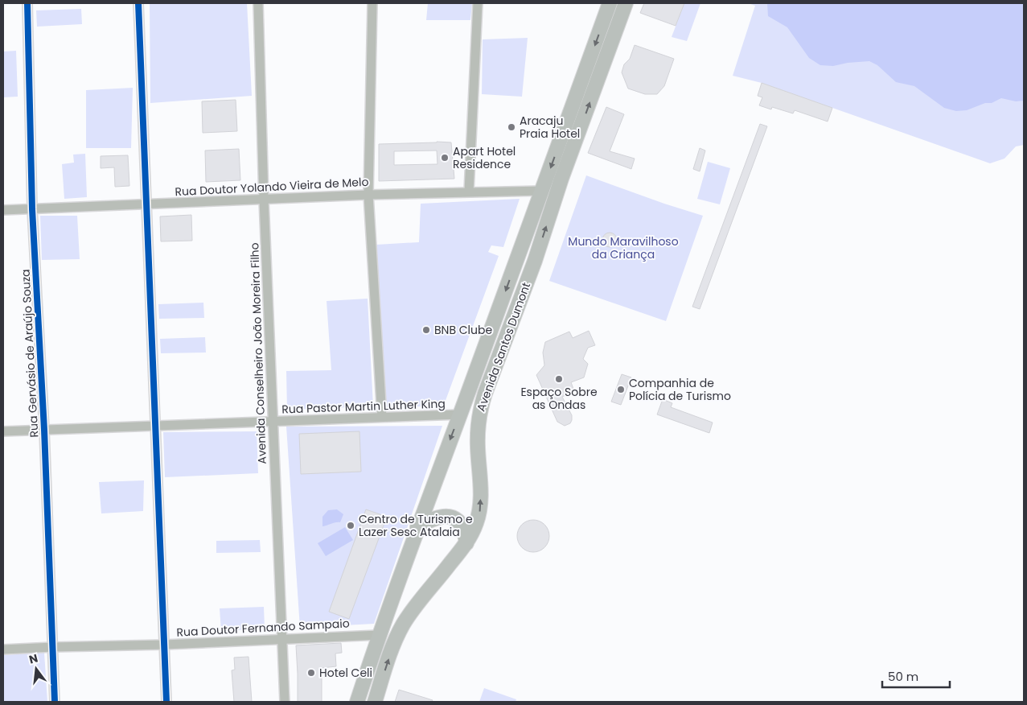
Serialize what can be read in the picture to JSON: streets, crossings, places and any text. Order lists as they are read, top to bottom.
{
  "streets": {
    "main road": ["Avenida Santos Dumont"],
    "street": [
      "Rua Doutor Yolando Vieira de Melo",
      "Rua Gervásio de Araújo Souza",
      "Avenida Conselheiro João Moreira Filho",
      "Rua Pastor Martin Luther King",
      "Rua Doutor Fernando Sampaio"
    ]
  },
  "crossings": [
    ["Rua Doutor Yolando Vieira de Melo", "Avenida Santos Dumont"],
    ["Rua Doutor Yolando Vieira de Melo", "Rua Gervásio de Araújo Souza"],
    ["Rua Doutor Yolando Vieira de Melo", "Avenida Conselheiro João Moreira Filho"],
    ["Avenida Santos Dumont", "Rua Pastor Martin Luther King"],
    ["Avenida Santos Dumont", "Rua Doutor Fernando Sampaio"],
    ["Rua Gervásio de Araújo Souza", "Rua Pastor Martin Luther King"],
    ["Rua Gervásio de Araújo Souza", "Rua Doutor Fernando Sampaio"],
    ["Avenida Conselheiro João Moreira Filho", "Rua Pastor Martin Luther King"],
    ["Avenida Conselheiro João Moreira Filho", "Rua Doutor Fernando Sampaio"]
  ],
  "parks": ["Mundo Maravilhoso da Criança"],
  "places": [
    "Aracaju Praia Hotel",
    "Apart Hotel Residence",
    "BNB Clube",
    "Espaço Sobre as Ondas",
    "Companhia de Polícia de Turismo",
    "Centro de Turismo e Lazer Sesc Atalaia",
    "Hotel Celi"
  ],
  "scale_bar": "50 m",
  "north": "top"
}
